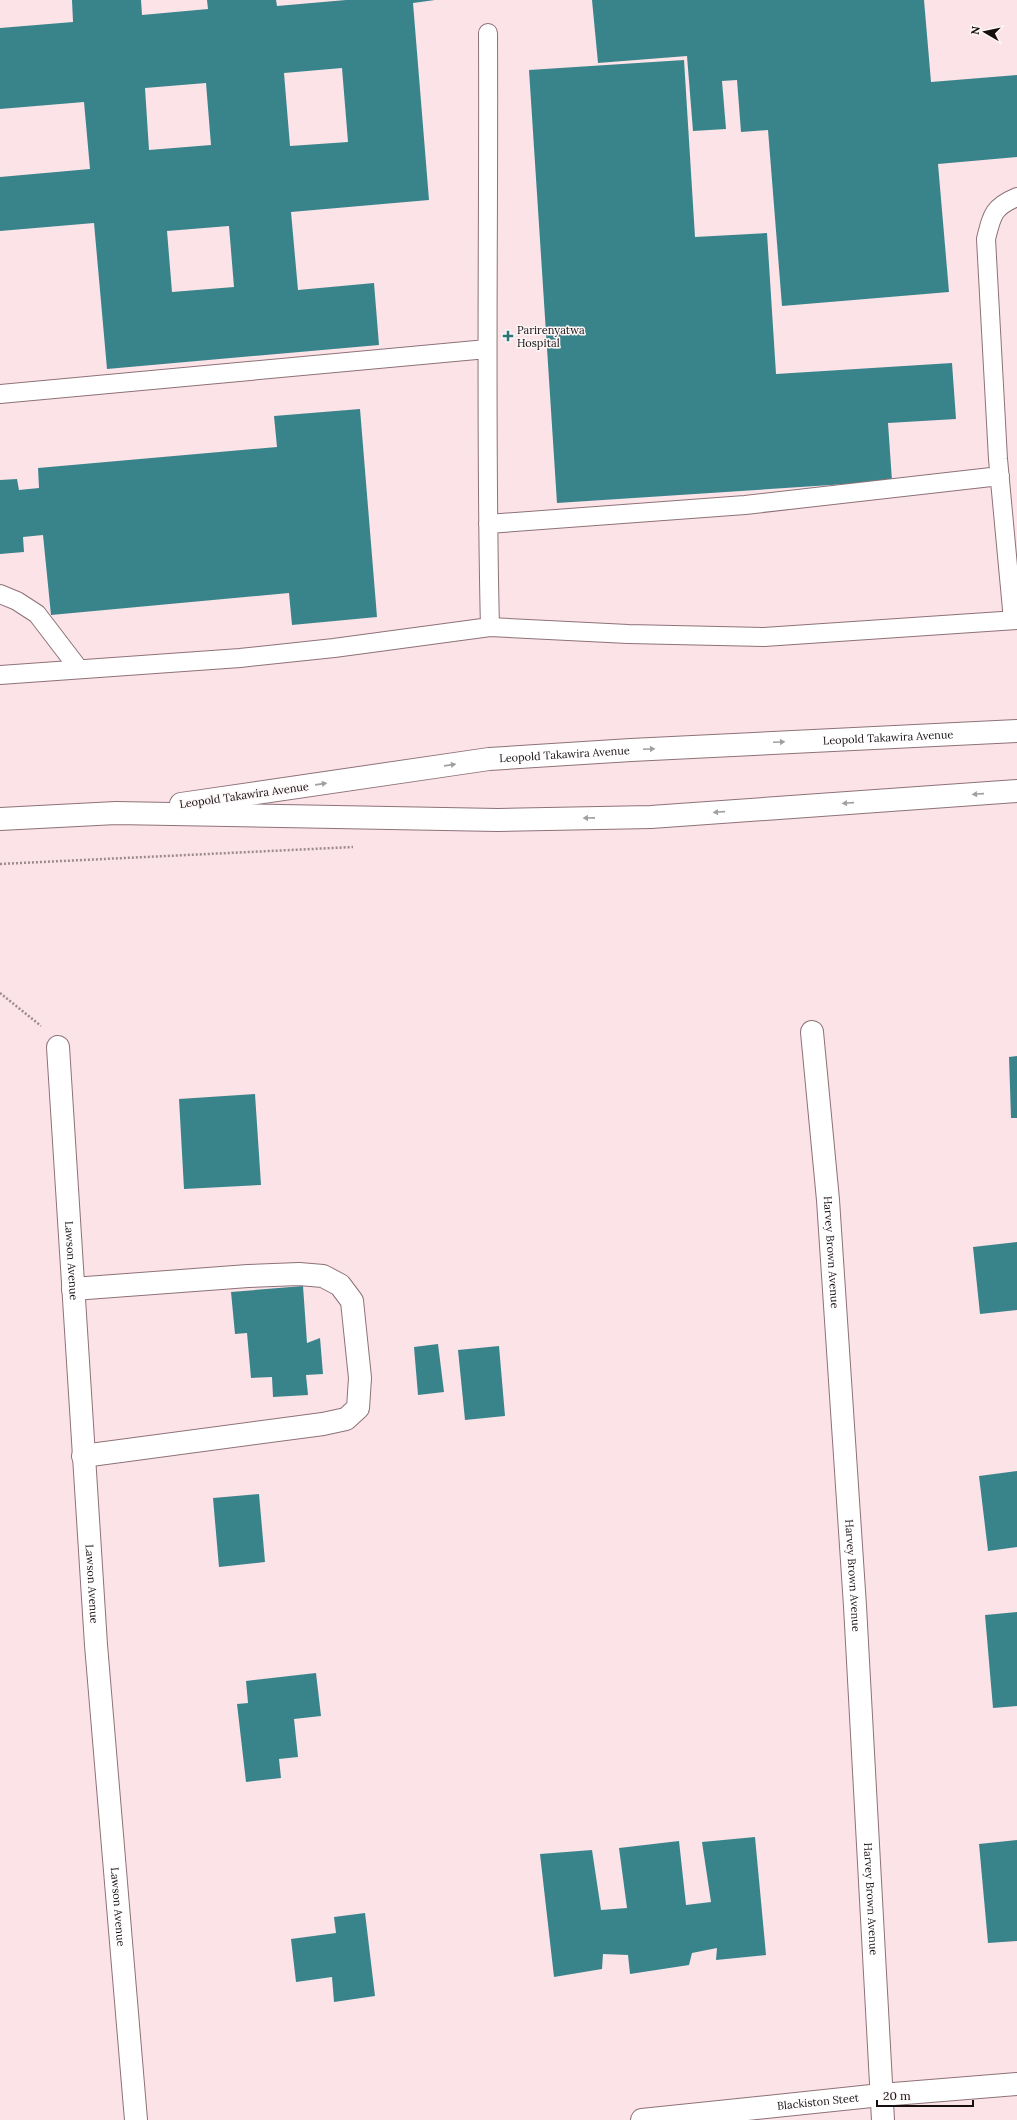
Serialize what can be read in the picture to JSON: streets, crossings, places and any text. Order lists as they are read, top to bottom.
{
  "streets": {
    "street": [
      "Leopold Takawira Avenue",
      "Harvey Brown Avenue",
      "Lawson Avenue",
      "Blackiston Steet"
    ]
  },
  "crossings": [
    ["Harvey Brown Avenue", "Blackiston Steet"]
  ],
  "places": {
    "health": ["Parirenyatwa Hospital"]
  },
  "scale_bar": "20 m",
  "north": "left"
}
